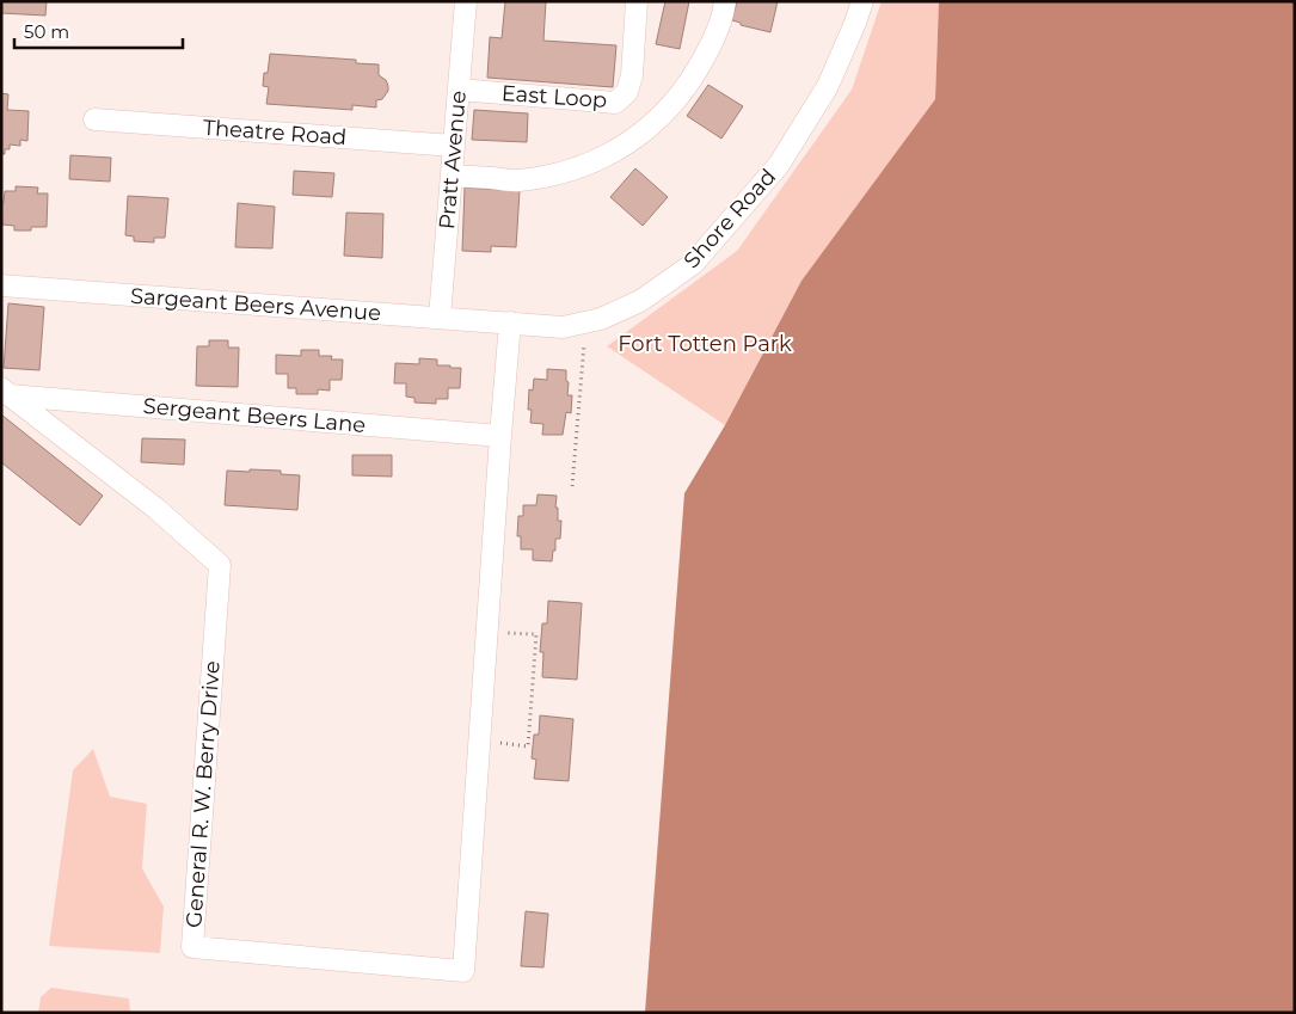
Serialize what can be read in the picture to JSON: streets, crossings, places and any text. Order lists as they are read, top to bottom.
{
  "streets": {
    "street": [
      "East Loop",
      "Theatre Road",
      "Pratt Avenue",
      "Shore Road",
      "Sargeant Beers Avenue",
      "Sergeant Beers Lane",
      "General R. W. Berry Drive"
    ]
  },
  "crossings": [
    ["East Loop", "Pratt Avenue"],
    ["Theatre Road", "Pratt Avenue"],
    ["Pratt Avenue", "Sargeant Beers Avenue"],
    ["Shore Road", "Sargeant Beers Avenue"],
    ["Shore Road", "General R. W. Berry Drive"],
    ["Sargeant Beers Avenue", "General R. W. Berry Drive"],
    ["Sergeant Beers Lane", "General R. W. Berry Drive"]
  ],
  "parks": ["Fort Totten Park"],
  "scale_bar": "50 m"
}
